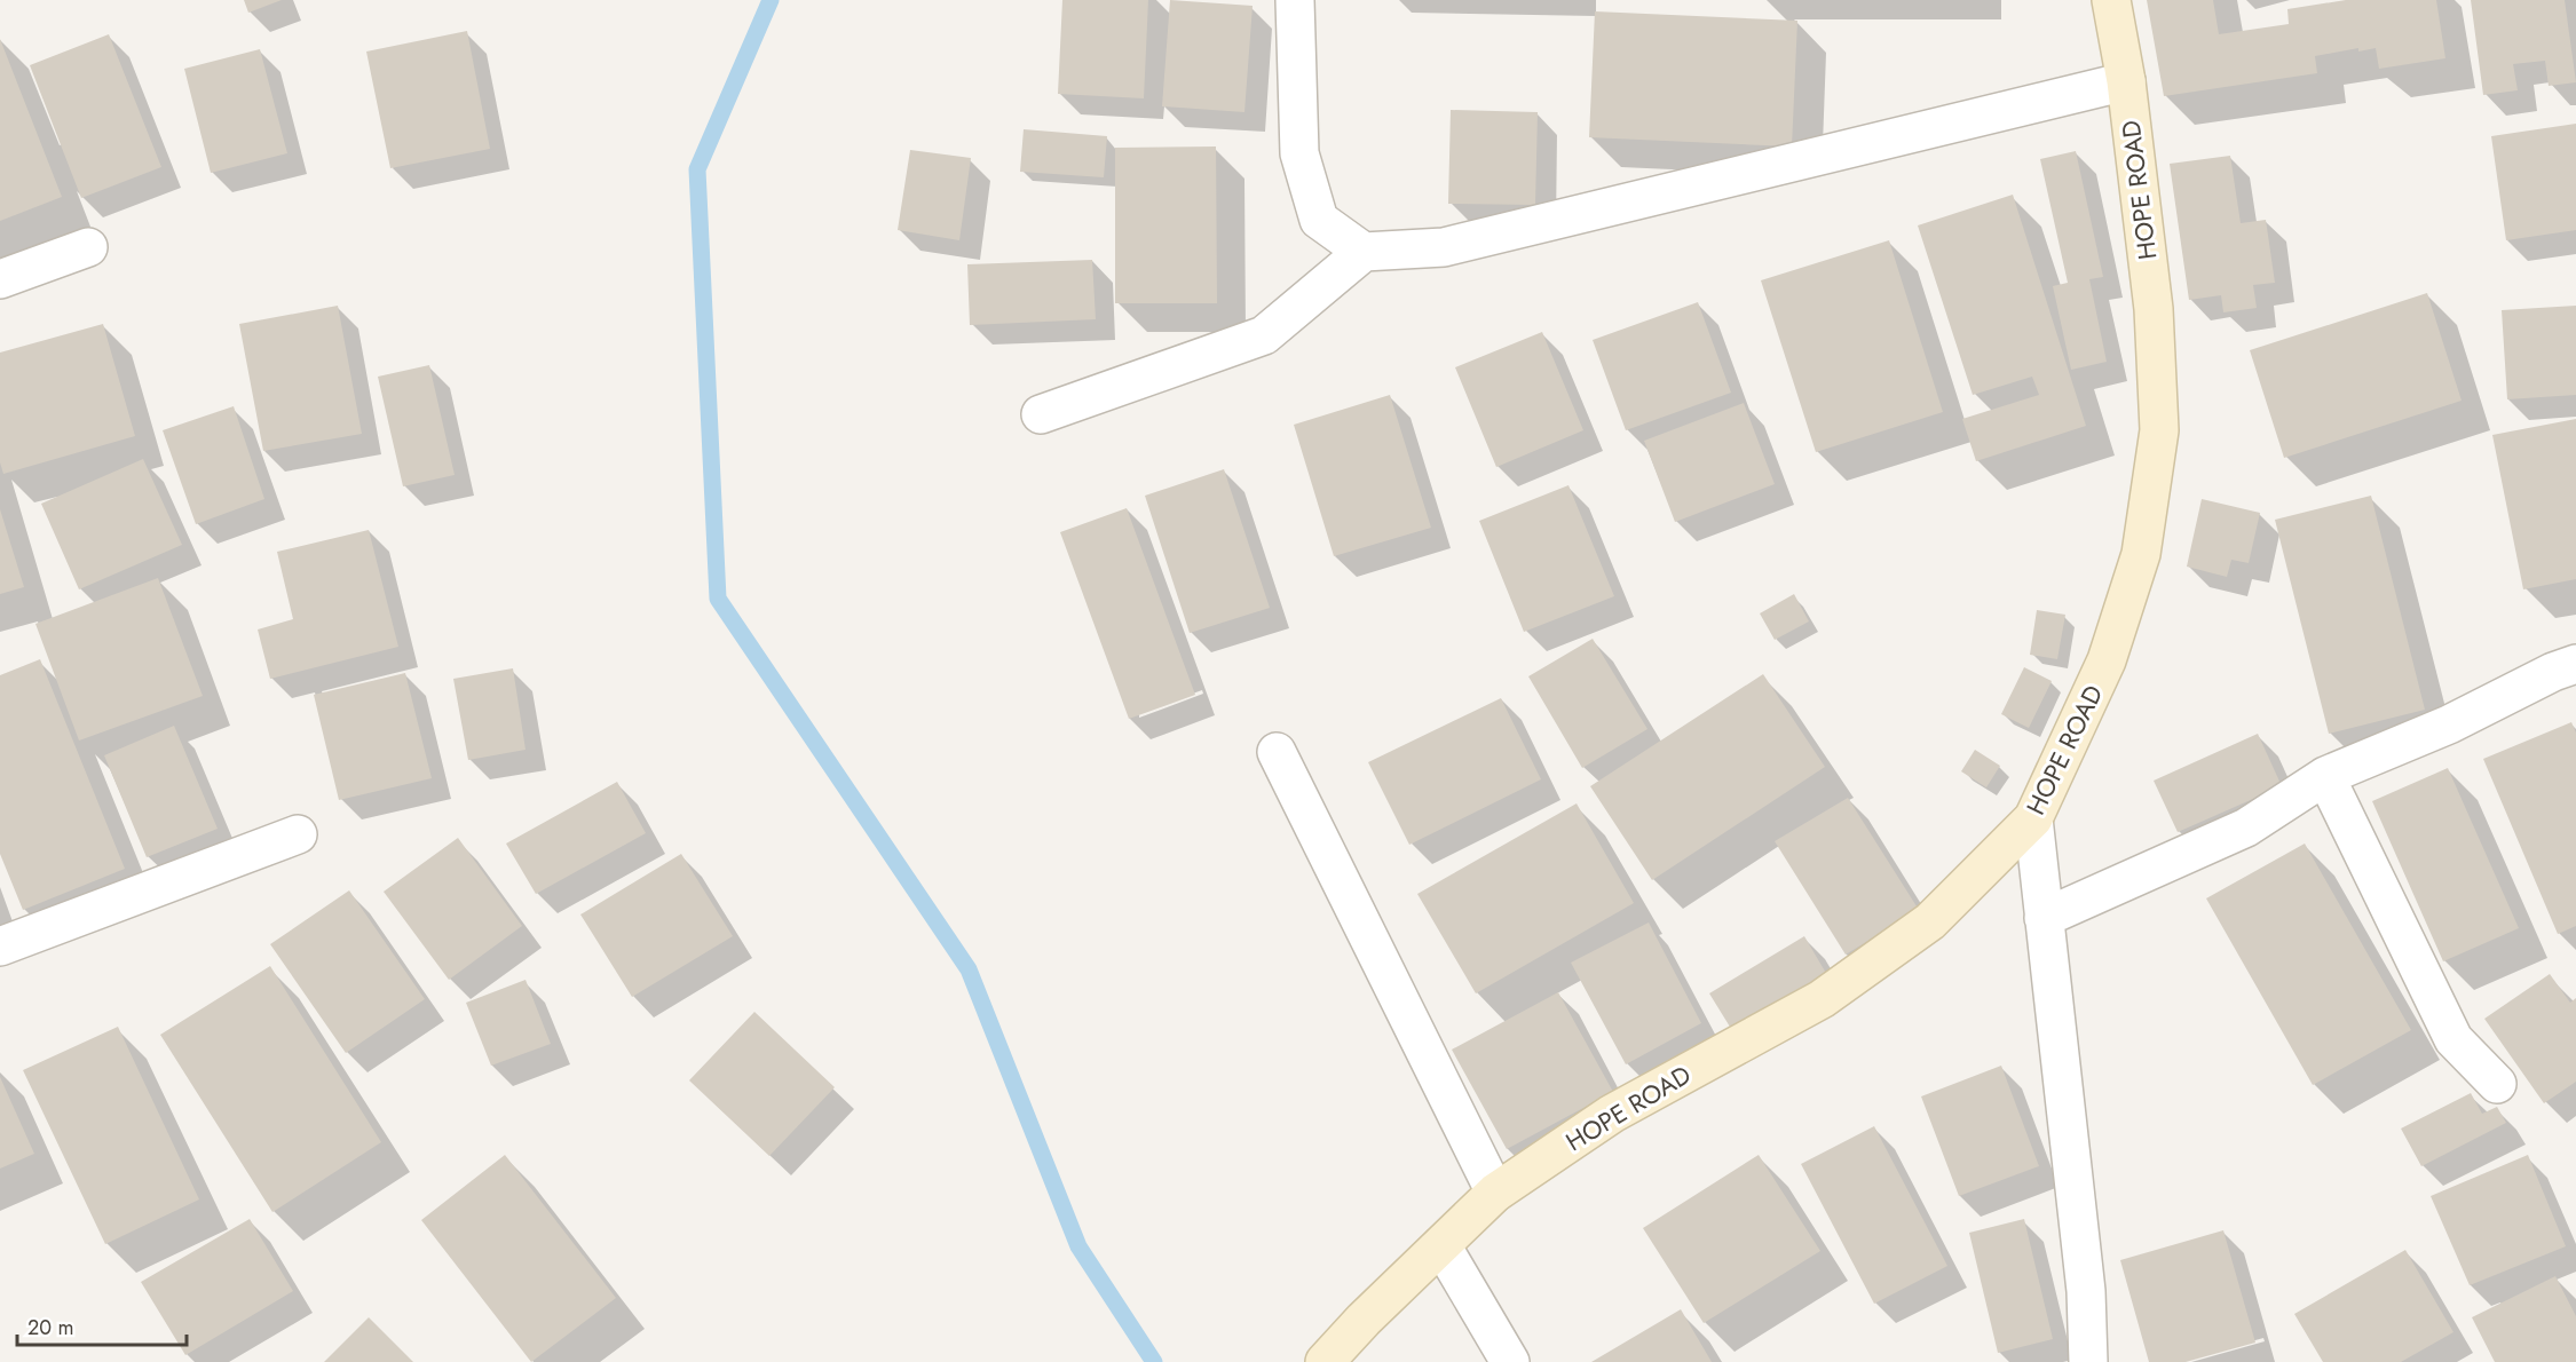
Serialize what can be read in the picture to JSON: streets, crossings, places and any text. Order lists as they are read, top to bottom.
{
  "streets": {
    "street": ["HOPE ROAD"]
  },
  "scale_bar": "20 m"
}
